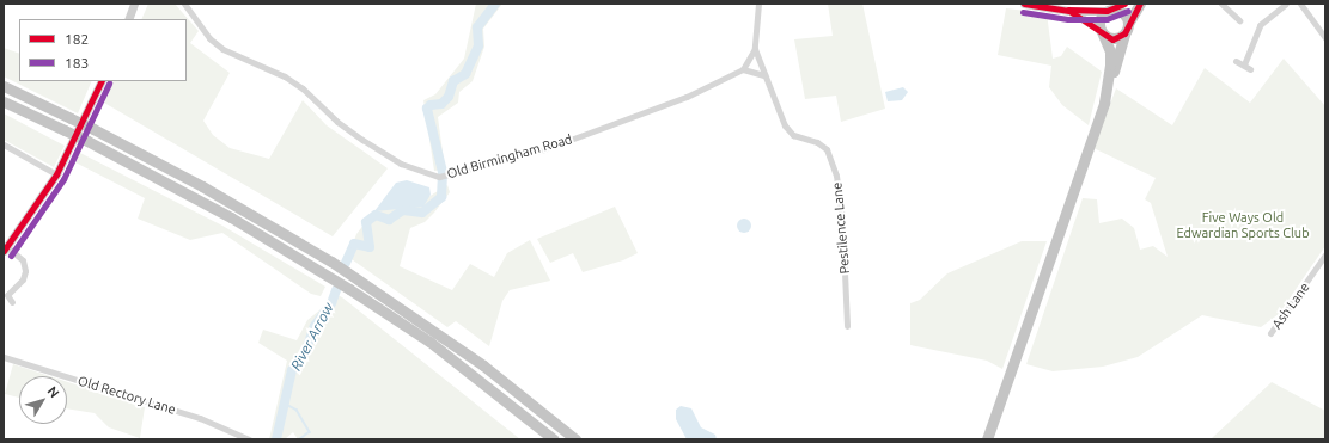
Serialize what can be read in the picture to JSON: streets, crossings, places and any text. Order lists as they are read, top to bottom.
{
  "streets": {
    "street": [
      "Old Birmingham Road",
      "Pestilence Lane",
      "Ash Lane",
      "Old Rectory Lane"
    ]
  },
  "water": ["River Arrow"],
  "parks": ["Five Ways Old Edwardian Sports Club"],
  "lines": ["transit line 182", "transit line 183"],
  "legend": ["182", "183"],
  "north": "top right"
}
